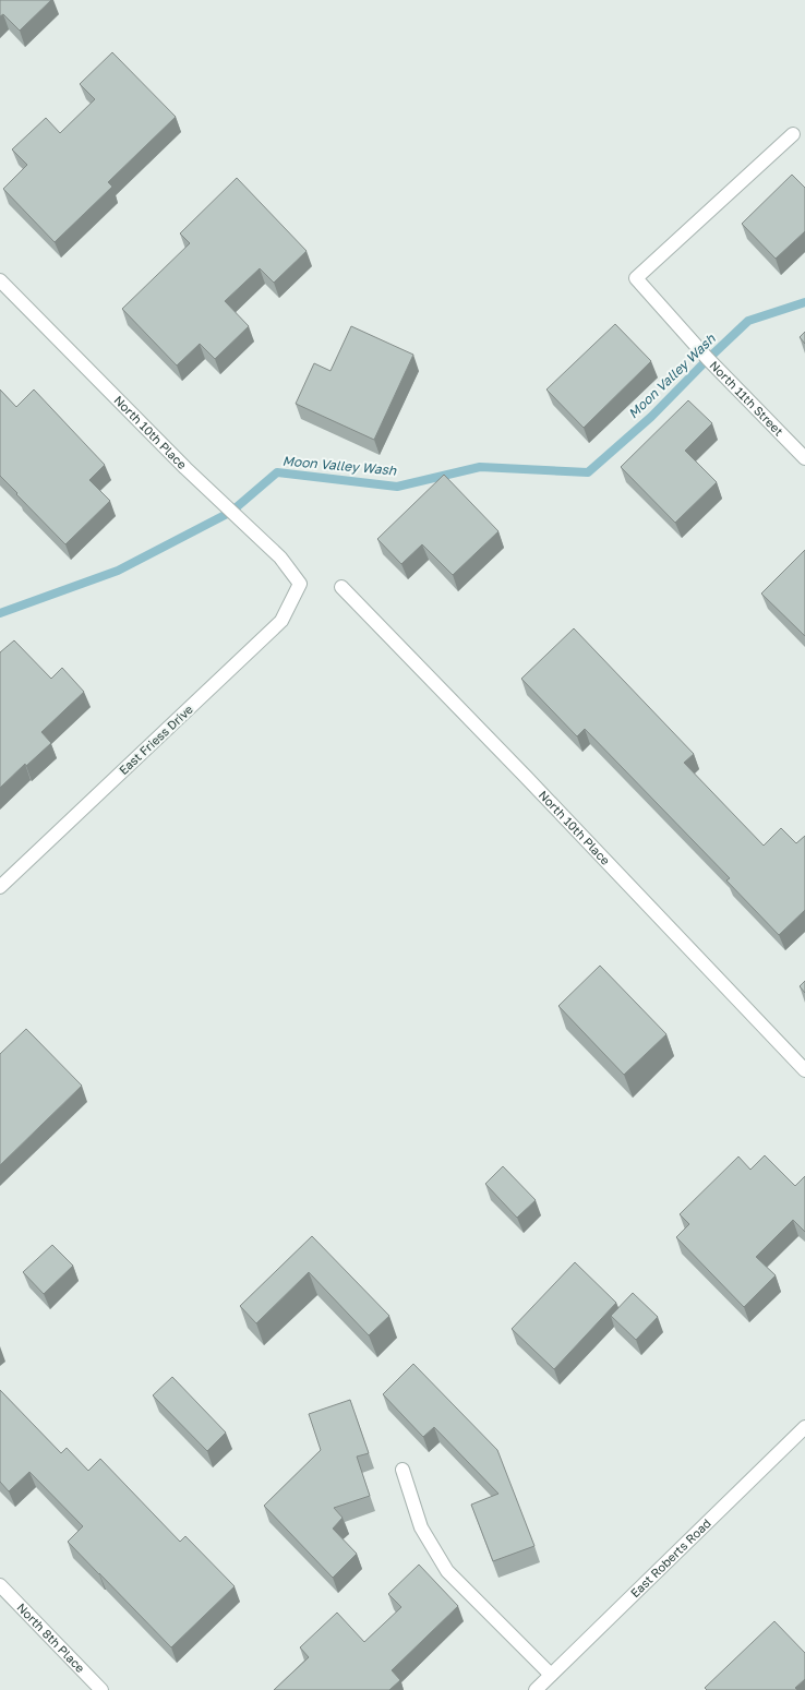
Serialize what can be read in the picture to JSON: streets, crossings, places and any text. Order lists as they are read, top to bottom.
{
  "streets": {
    "street": [
      "North 11th Street",
      "North 10th Place",
      "East Friess Drive",
      "East Roberts Road",
      "North 8th Place"
    ]
  },
  "crossings": [
    ["North 10th Place", "East Friess Drive"]
  ],
  "water": ["Moon Valley Wash"]
}
